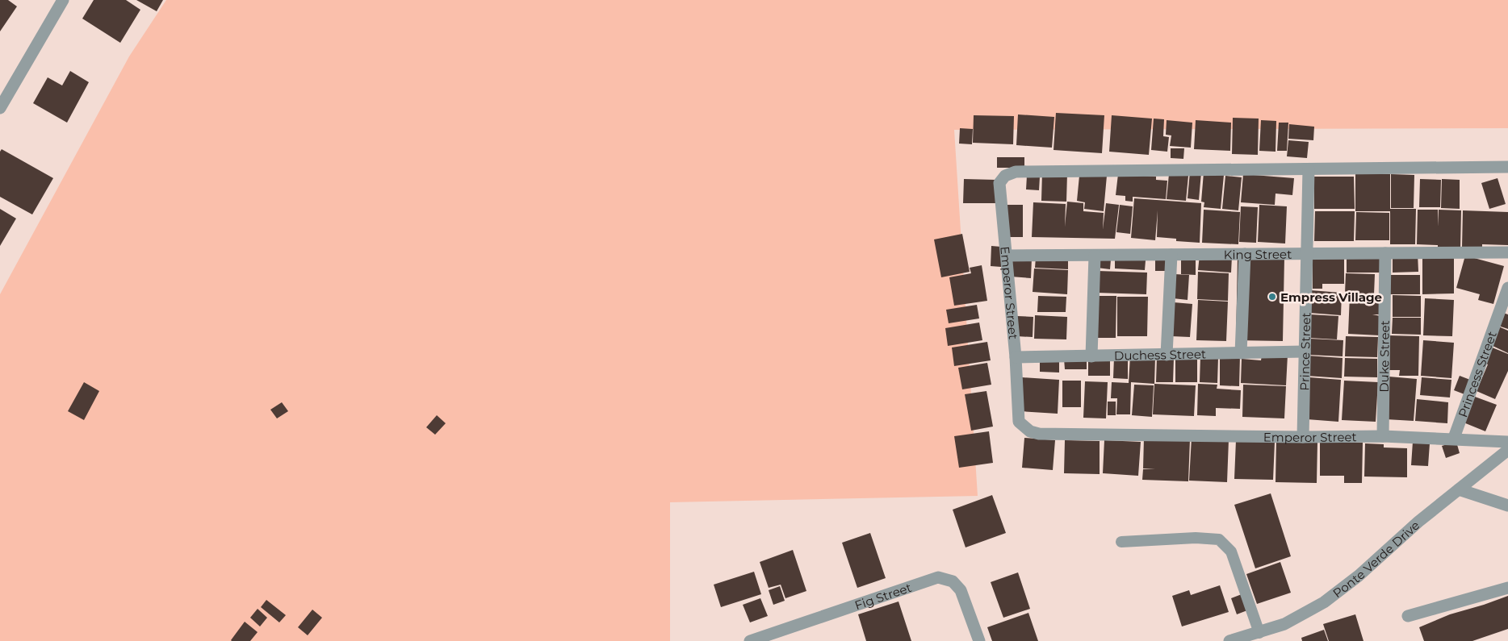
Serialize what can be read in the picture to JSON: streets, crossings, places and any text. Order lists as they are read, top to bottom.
{
  "streets": {
    "street": [
      "King Street",
      "Emperor Street",
      "Prince Street",
      "Duchess Street",
      "Duke Street",
      "Princess Street",
      "Ponte Verde Drive",
      "Fig Street"
    ]
  },
  "crossings": [
    ["King Street", "Emperor Street"],
    ["King Street", "Prince Street"],
    ["King Street", "Duke Street"],
    ["Emperor Street", "Prince Street"],
    ["Emperor Street", "Duchess Street"],
    ["Emperor Street", "Duke Street"],
    ["Emperor Street", "Princess Street"],
    ["Prince Street", "Duchess Street"]
  ],
  "places": ["Empress Village"]
}
